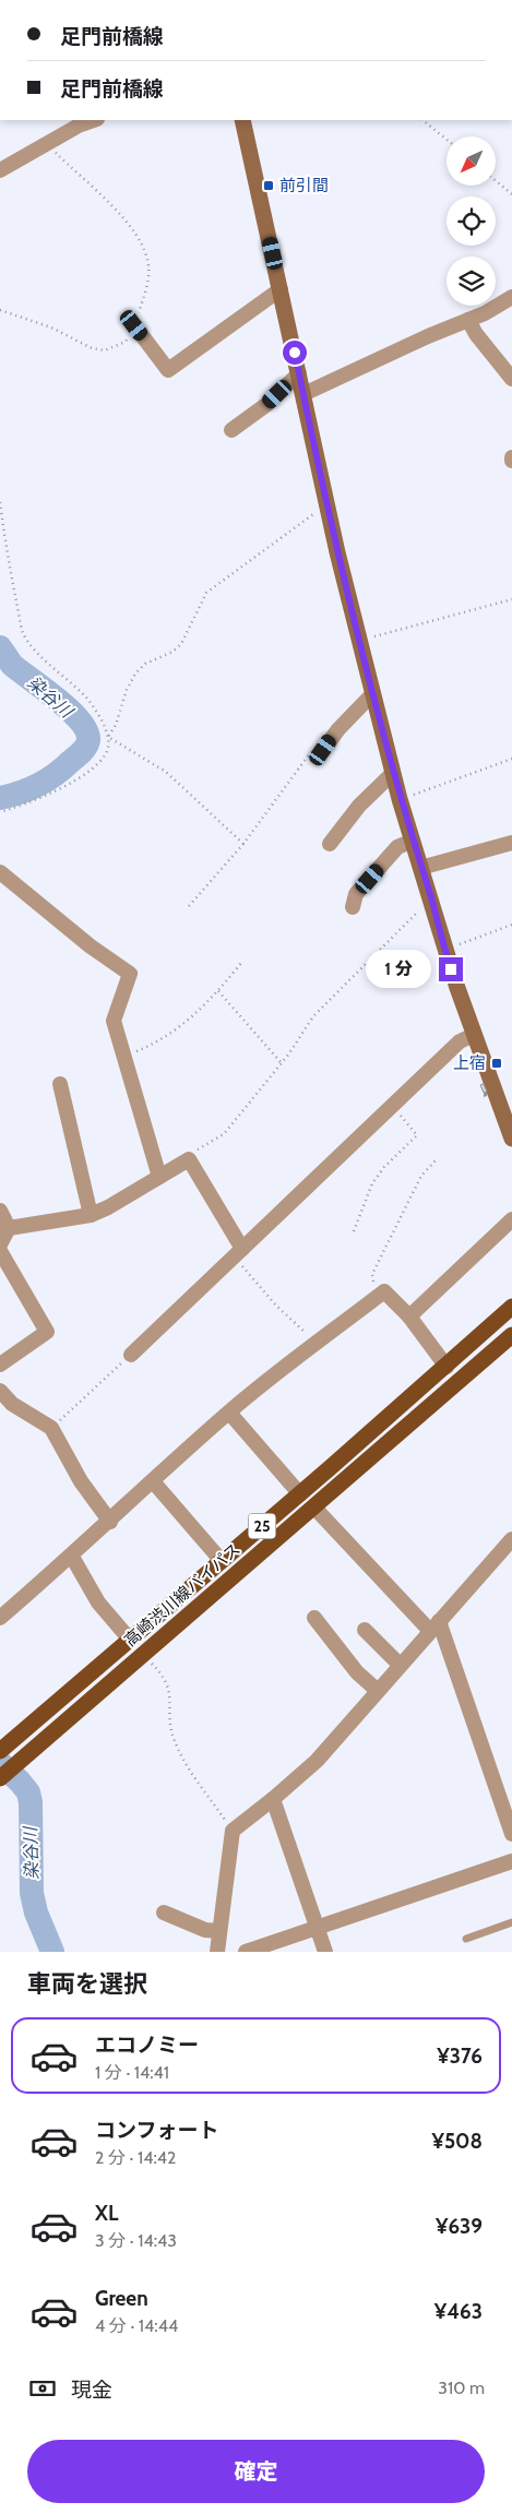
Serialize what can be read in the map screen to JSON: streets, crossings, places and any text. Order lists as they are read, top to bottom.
{
  "streets": {
    "main road": ["25", "高崎渋川線バイパス"]
  },
  "water": ["染谷川"],
  "places": {
    "transit": ["前引間", "上宿"]
  },
  "north": "bottom left",
  "page": {
    "banner": ["足門前橋線", "足門前橋線"],
    "bubble": "1 分",
    "heading": "車両を選択",
    "list": [
      {
        "name": "エコノミー",
        "note": "1 分 · 14:41",
        "value": "¥376"
      },
      {
        "name": "コンフォート",
        "note": "2 分 · 14:42",
        "value": "¥508"
      },
      {
        "name": "XL",
        "note": "3 分 · 14:43",
        "value": "¥639"
      },
      {
        "name": "Green",
        "note": "4 分 · 14:44",
        "value": "¥463"
      }
    ],
    "pay": ["現金", "310 m"],
    "buttons": "確定"
  }
}
